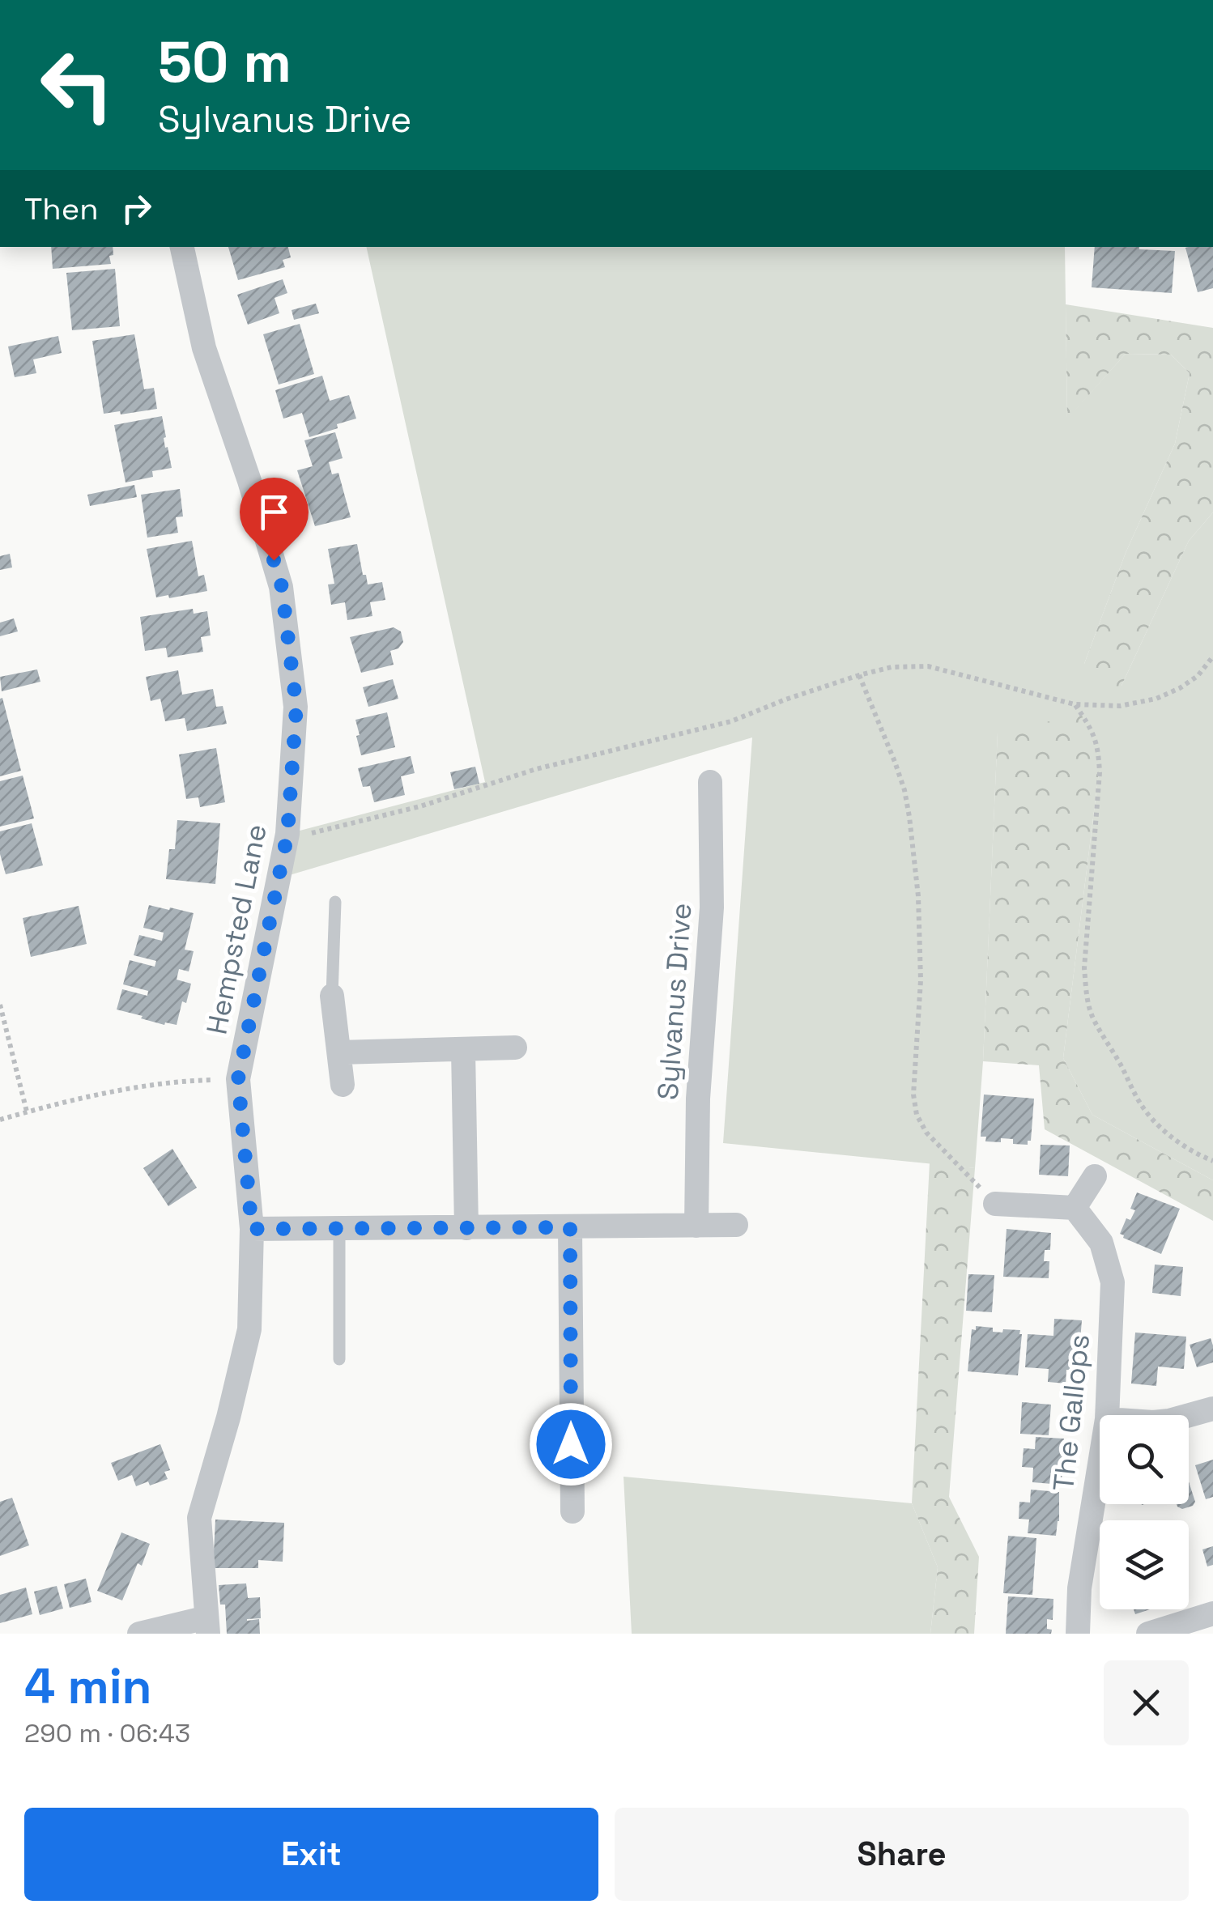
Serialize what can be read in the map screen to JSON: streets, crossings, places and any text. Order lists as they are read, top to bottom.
{
  "streets": {
    "street": ["Hempsted Lane", "Sylvanus Drive", "The Gallops"]
  },
  "page": {
    "turn": ["50 m", "Sylvanus Drive"],
    "then": "Then",
    "heading": ["4 min", "290 m · 06:43"],
    "buttons": ["Exit", "Share"]
  }
}
